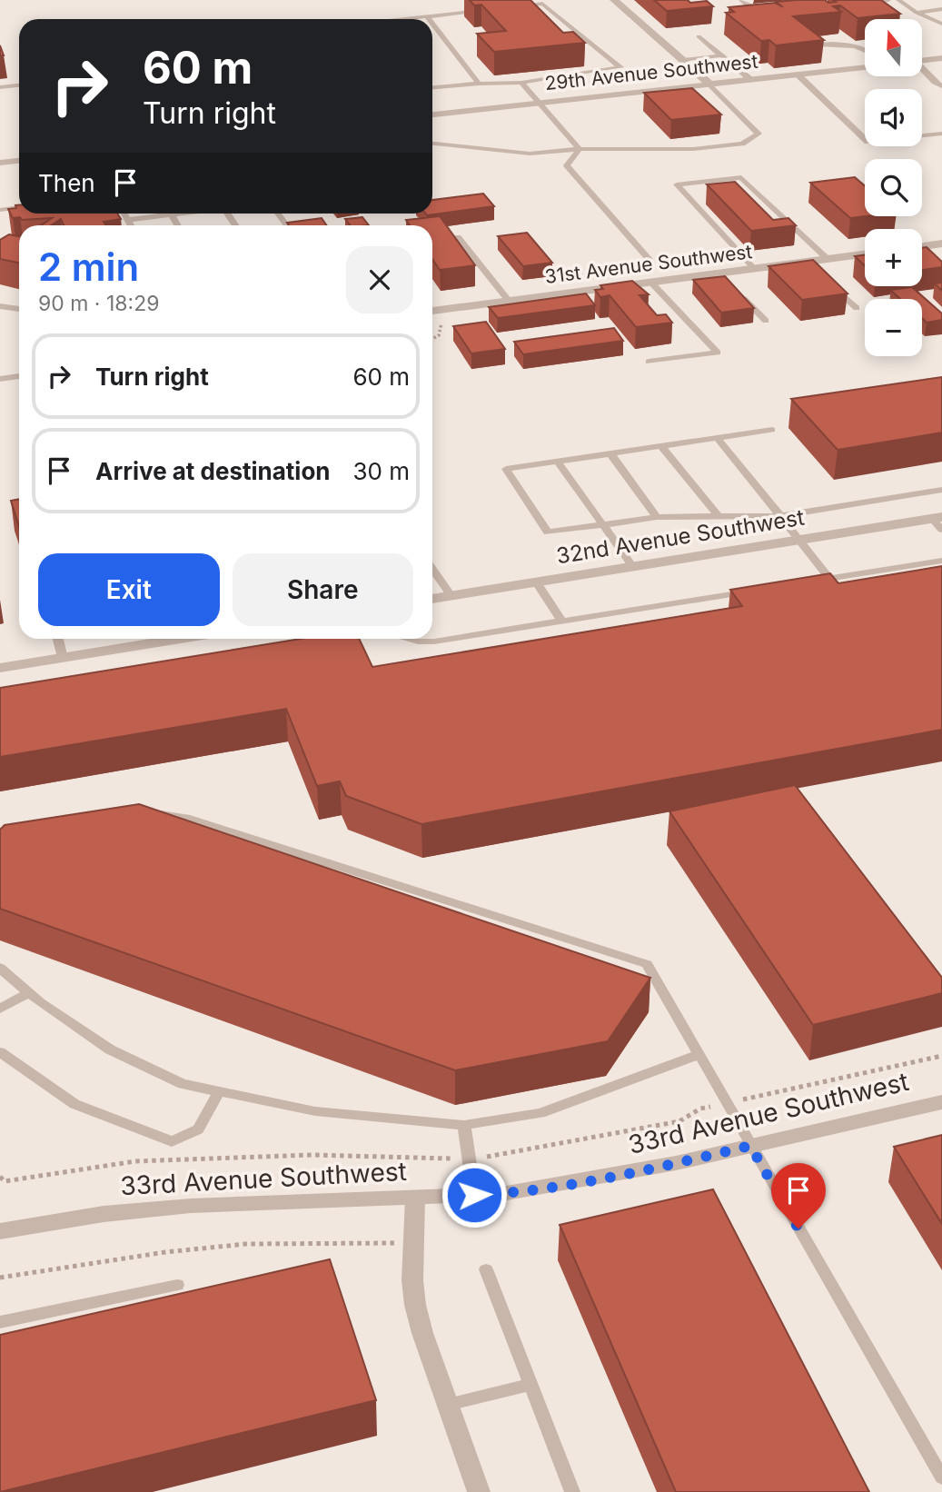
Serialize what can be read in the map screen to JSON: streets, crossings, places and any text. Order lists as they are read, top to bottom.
{
  "streets": {
    "street": [
      "29th Avenue Southwest",
      "31st Avenue Southwest",
      "32nd Avenue Southwest",
      "33rd Avenue Southwest"
    ]
  },
  "north": "top",
  "page": {
    "map_buttons": ["+", "−"],
    "turn": ["60 m", "Turn right"],
    "then": "Then",
    "heading": ["2 min", "90 m · 18:29"],
    "list": [
      {
        "name": "Turn right",
        "value": "60 m"
      },
      {
        "name": "Arrive at destination",
        "value": "30 m"
      }
    ],
    "buttons": ["Exit", "Share"]
  }
}
